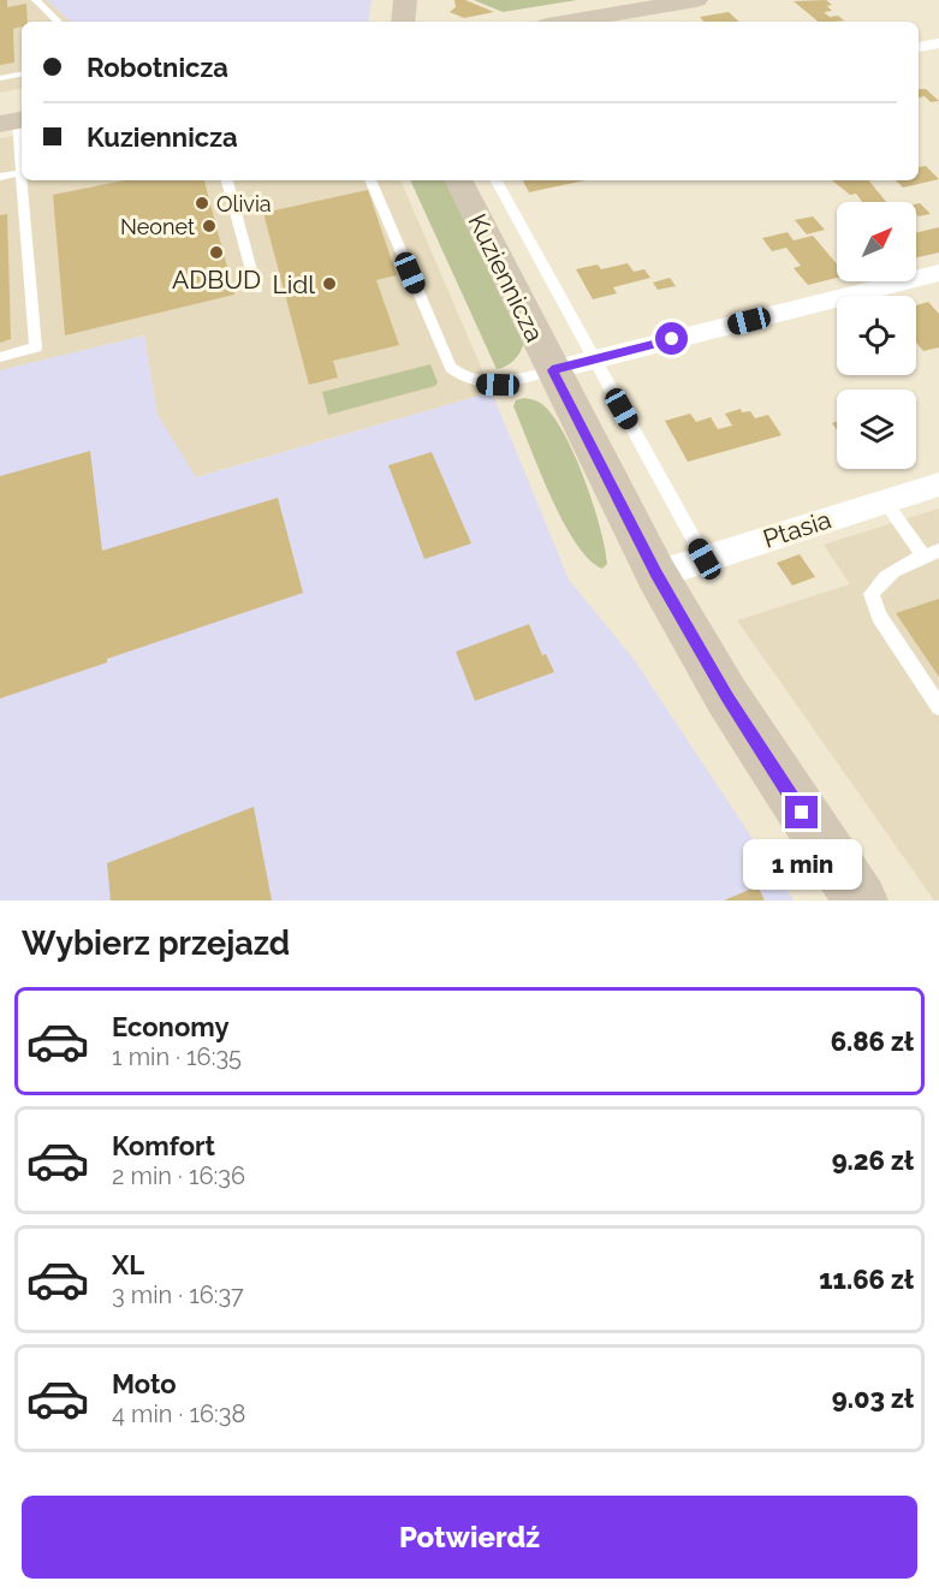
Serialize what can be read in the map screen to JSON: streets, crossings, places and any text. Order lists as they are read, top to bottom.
{
  "streets": {
    "main road": ["Kuziennicza"],
    "street": ["Ptasia"]
  },
  "crossings": [
    ["Kuziennicza", "Ptasia"]
  ],
  "places": [
    "Olivia",
    "Neonet",
    "ADBUD",
    "Lidl"
  ],
  "north": "top right",
  "page": {
    "banner": ["Robotnicza", "Kuziennicza"],
    "bubble": "1 min",
    "heading": "Wybierz przejazd",
    "list": [
      {
        "name": "Economy",
        "note": "1 min · 16:35",
        "value": "6.86 zł"
      },
      {
        "name": "Komfort",
        "note": "2 min · 16:36",
        "value": "9.26 zł"
      },
      {
        "name": "XL",
        "note": "3 min · 16:37",
        "value": "11.66 zł"
      },
      {
        "name": "Moto",
        "note": "4 min · 16:38",
        "value": "9.03 zł"
      }
    ],
    "buttons": "Potwierdź"
  }
}
